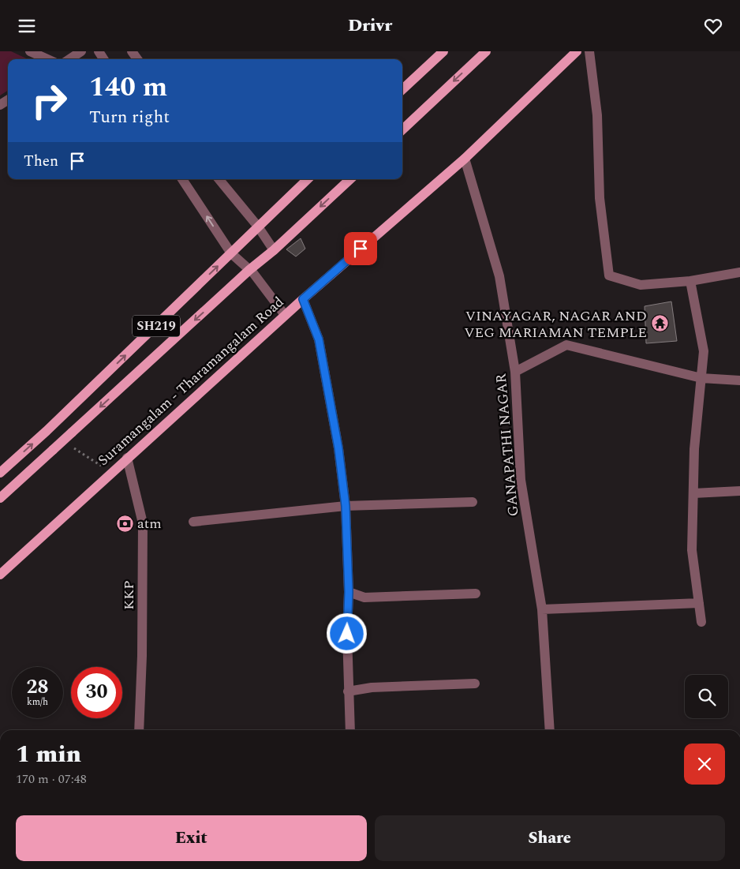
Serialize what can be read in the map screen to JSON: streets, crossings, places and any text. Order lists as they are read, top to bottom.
{
  "streets": {
    "main road": ["SH219", "Suramangalam - Tharamangalam Road"],
    "street": ["GANAPATHI NAGAR", "KKP"]
  },
  "crossings": [
    ["Suramangalam - Tharamangalam Road", "GANAPATHI NAGAR"],
    ["Suramangalam - Tharamangalam Road", "KKP"]
  ],
  "places": {
    "temple": ["VINAYAGAR, NAGAR AND VEG MARIAMAN TEMPLE"],
    "bank": ["atm"]
  },
  "page": {
    "header": "Drivr",
    "turn": ["140 m", "Turn right"],
    "then": "Then",
    "speed": "28 km/h",
    "limit": "30",
    "heading": ["1 min", "170 m · 07:48"],
    "buttons": ["Exit", "Share"]
  }
}
